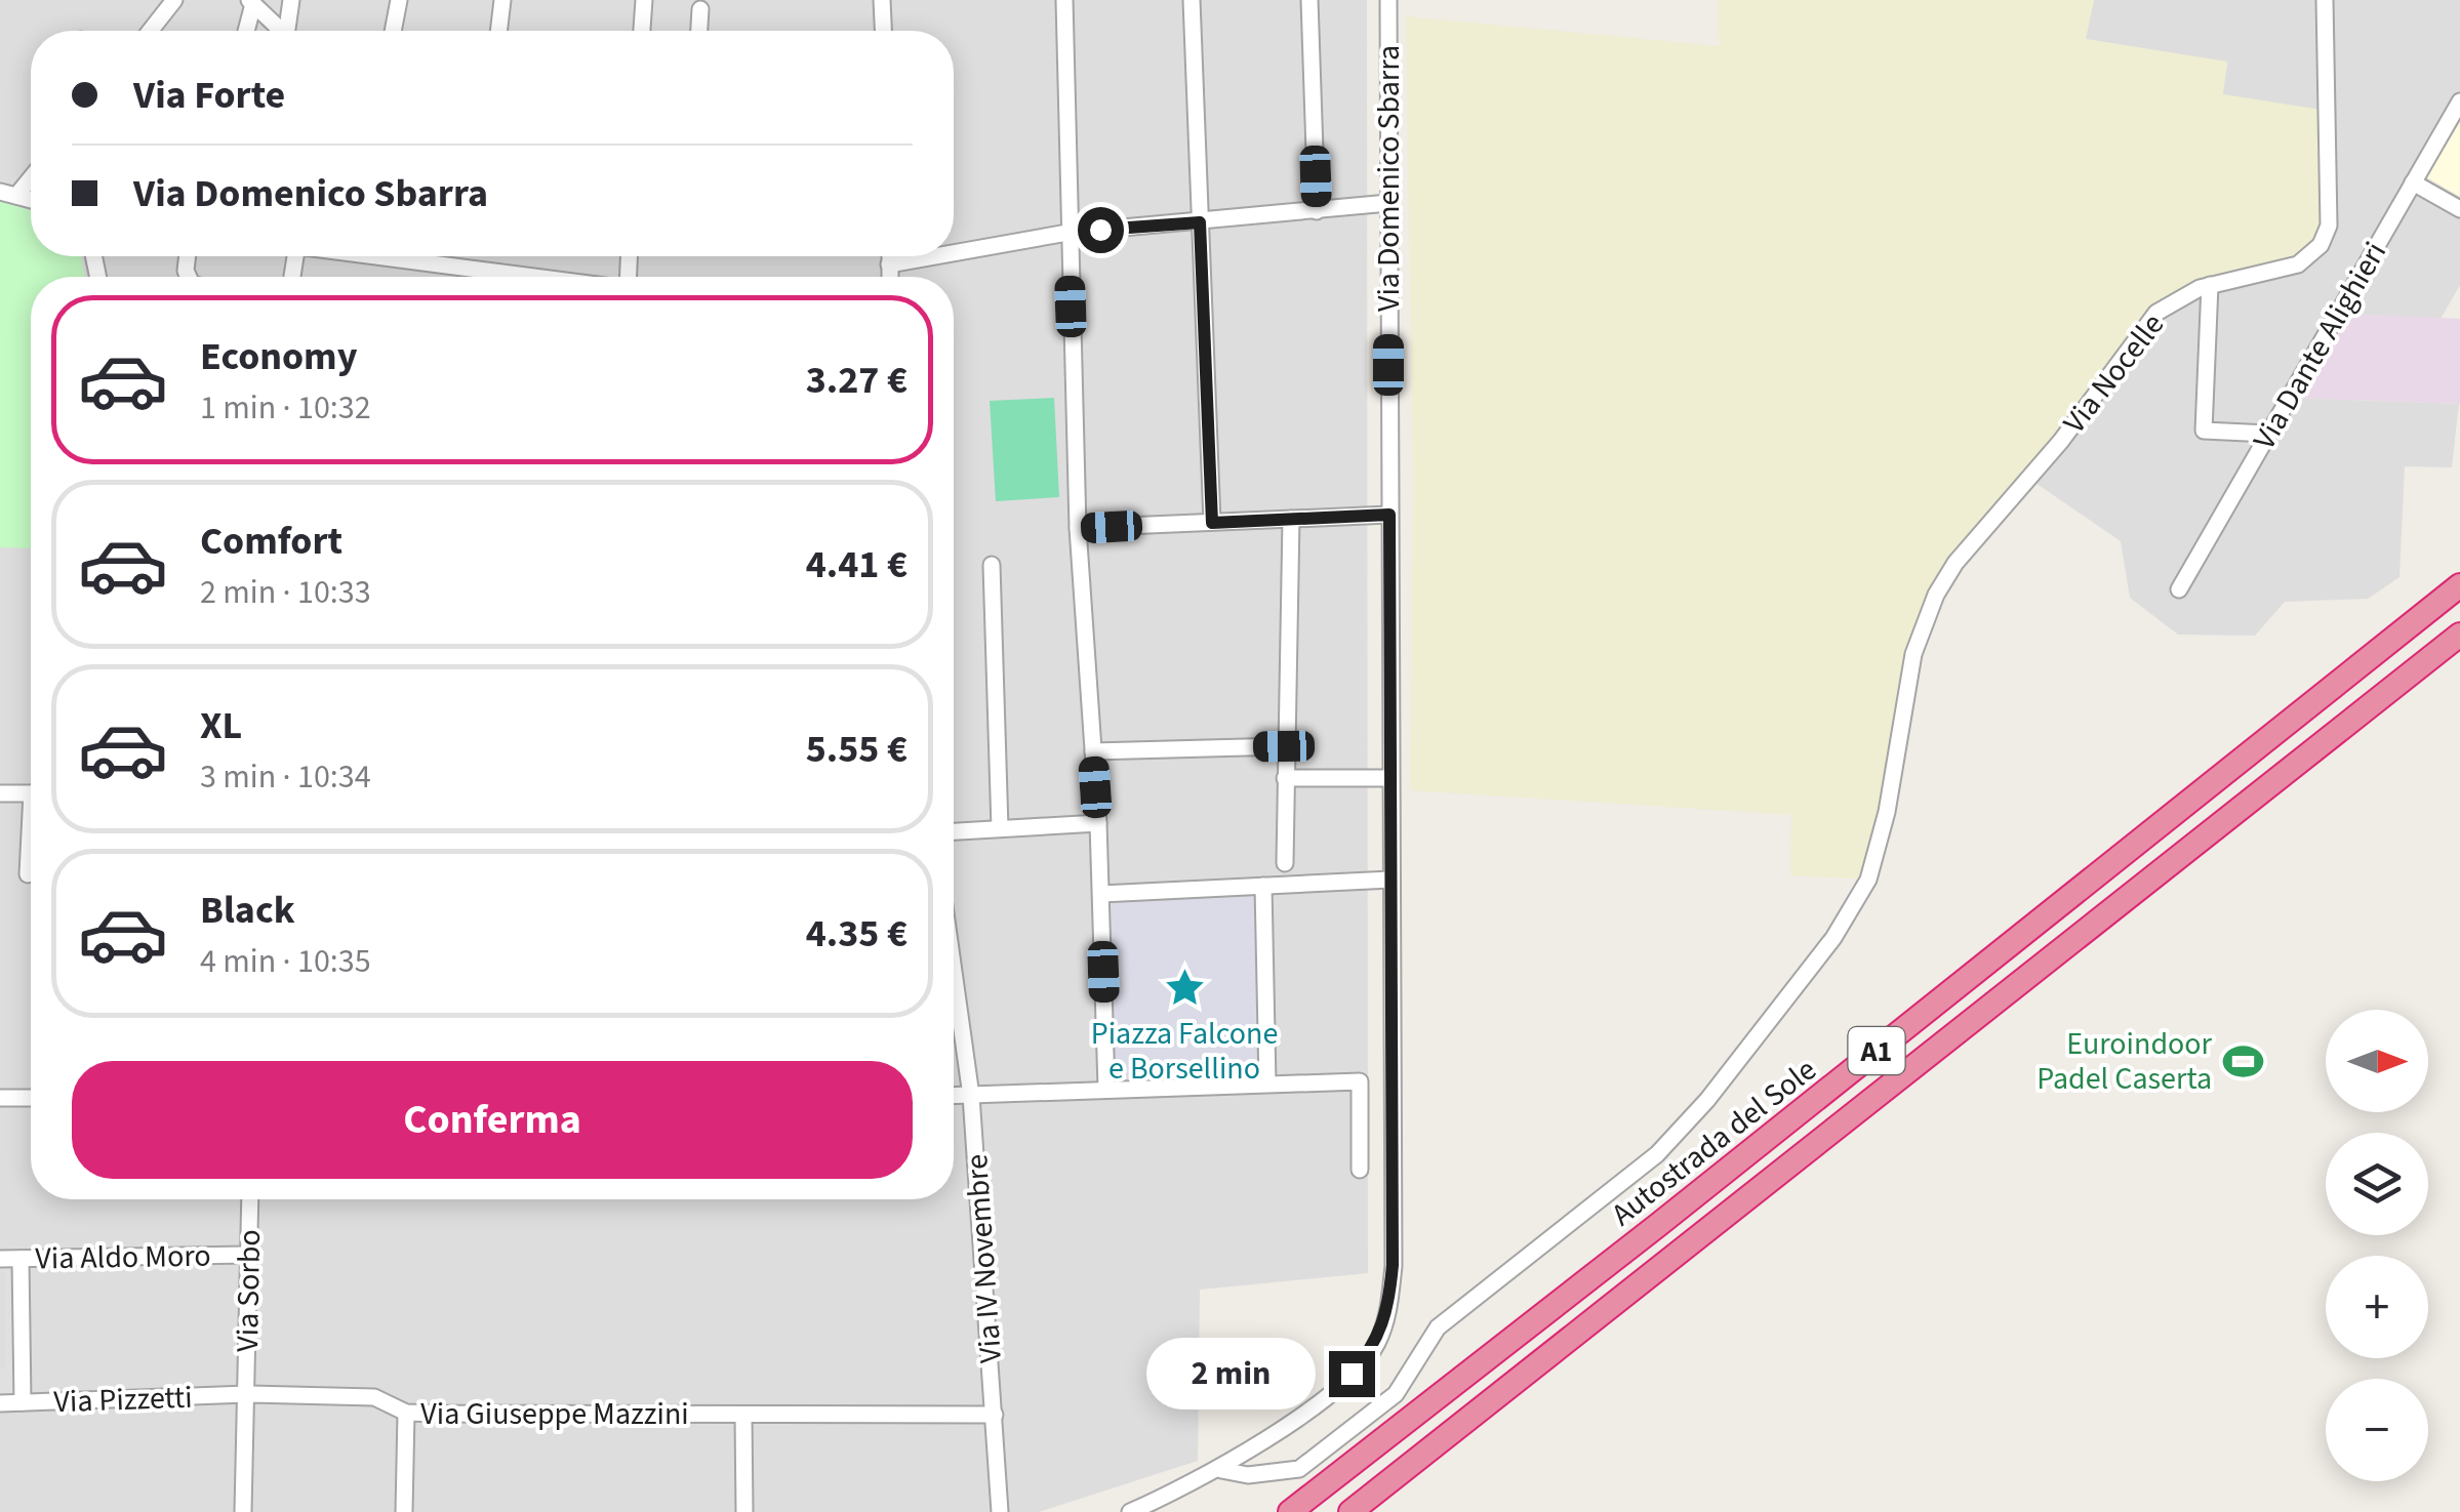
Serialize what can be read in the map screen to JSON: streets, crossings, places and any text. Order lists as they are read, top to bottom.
{
  "streets": {
    "highway": ["A1", "Autostrada del Sole"],
    "street": [
      "Via Domenico Sbarra",
      "Via Dante Alighieri",
      "Via Nocelle",
      "Via Aldo Moro",
      "Via IV Novembre",
      "Via Sorbo",
      "Via Pizzetti",
      "Via Giuseppe Mazzini"
    ]
  },
  "crossings": [
    ["Via Domenico Sbarra", "Via Nocelle"],
    ["Via Aldo Moro", "Via Sorbo"],
    ["Via IV Novembre", "Via Giuseppe Mazzini"],
    ["Via Sorbo", "Via Pizzetti"],
    ["Via Sorbo", "Via Giuseppe Mazzini"],
    ["Via Pizzetti", "Via Giuseppe Mazzini"]
  ],
  "places": {
    "place": ["Piazza Falcone e Borsellino"],
    "sports": ["Euroindoor Padel Caserta"]
  },
  "north": "right",
  "page": {
    "banner": ["Via Forte", "Via Domenico Sbarra"],
    "list": [
      {
        "name": "Economy",
        "note": "1 min · 10:32",
        "value": "3.27 €"
      },
      {
        "name": "Comfort",
        "note": "2 min · 10:33",
        "value": "4.41 €"
      },
      {
        "name": "XL",
        "note": "3 min · 10:34",
        "value": "5.55 €"
      },
      {
        "name": "Black",
        "note": "4 min · 10:35",
        "value": "4.35 €"
      }
    ],
    "map_buttons": ["+", "−"],
    "buttons": "Conferma",
    "bubble": "2 min"
  }
}
